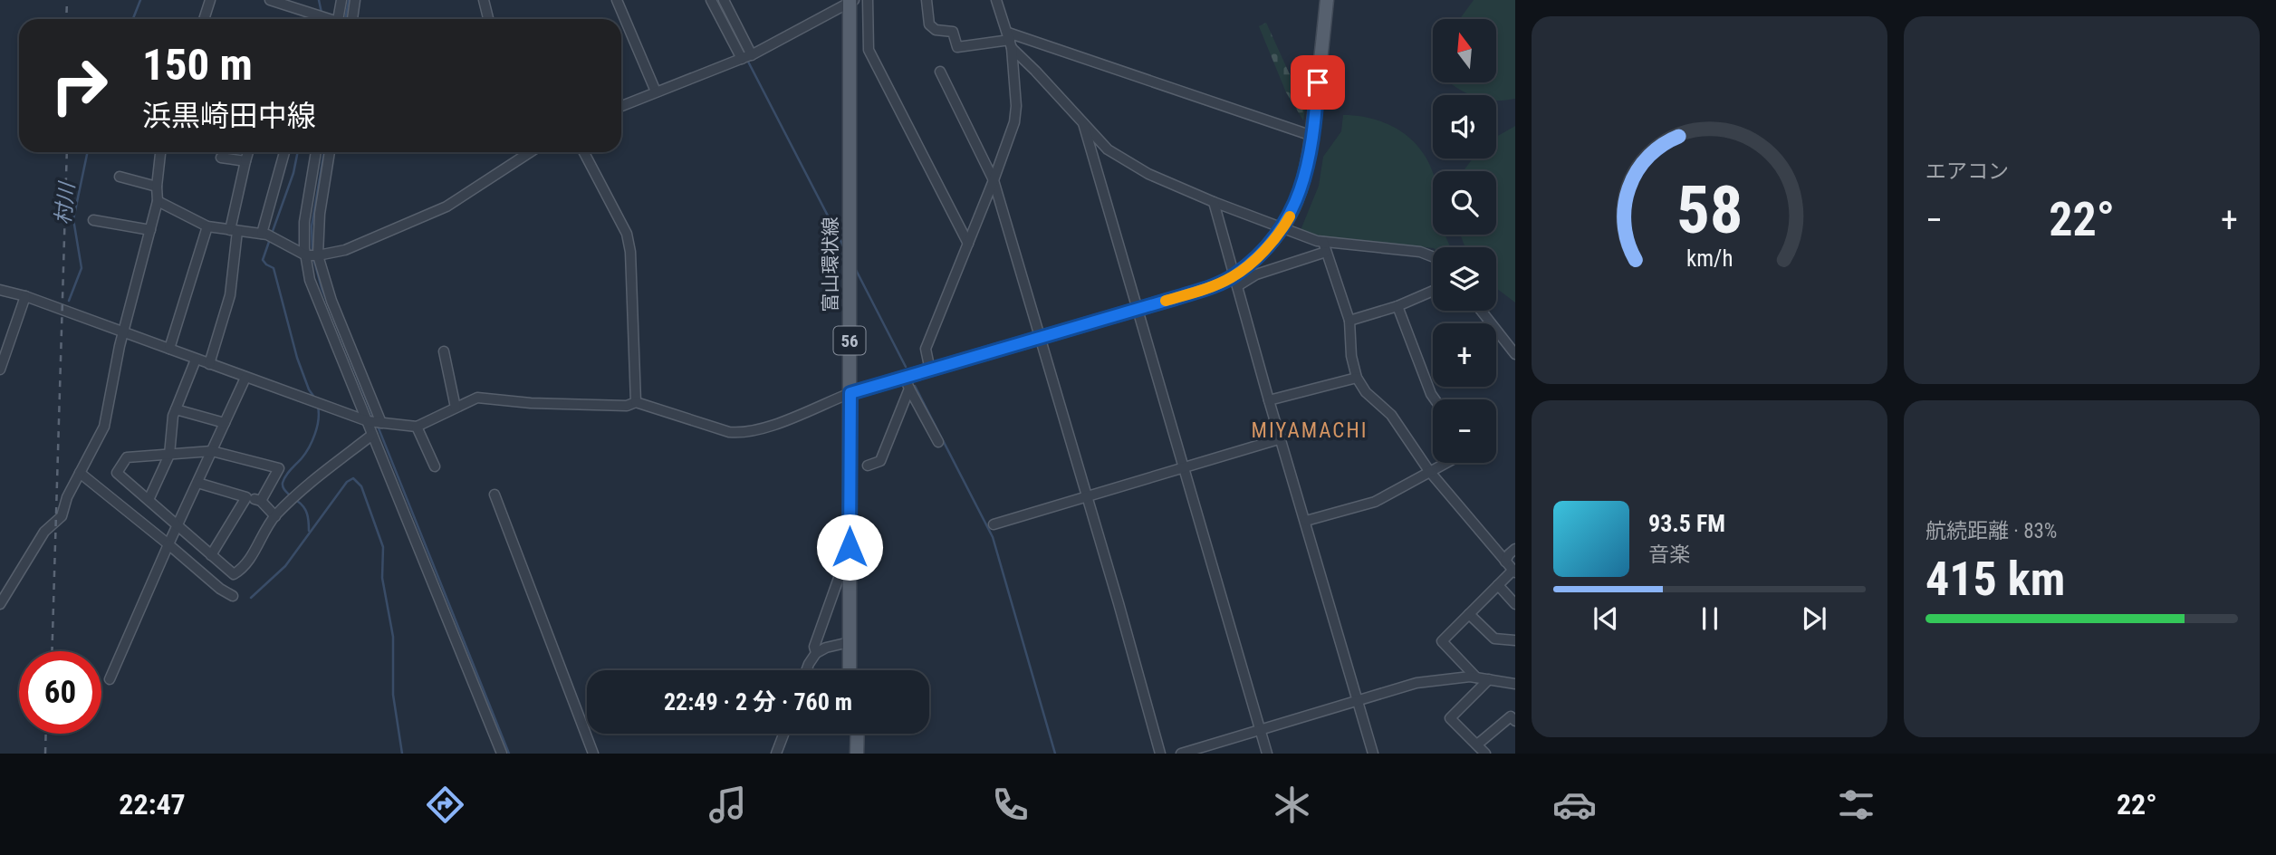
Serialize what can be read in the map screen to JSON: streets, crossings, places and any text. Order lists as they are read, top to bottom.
{
  "streets": {
    "main road": ["富山環状線", "56"]
  },
  "districts": ["MIYAMACHI"],
  "water": ["村川"],
  "north": "top",
  "page": {
    "tile": [
      "エアコン",
      ["航続距離 · 83%", "415 km"]
    ],
    "map_buttons": ["+", "−"],
    "turn": ["150 m", "浜黒崎田中線"],
    "heat": ["−", "22°", "+"],
    "song": ["93.5 FM", "音楽"],
    "limit": "60",
    "trip": "22:49 · 2 分 · 760 m",
    "tabs": ["22:47", "22°"],
    "gauge": ["58", "km/h"]
  }
}
